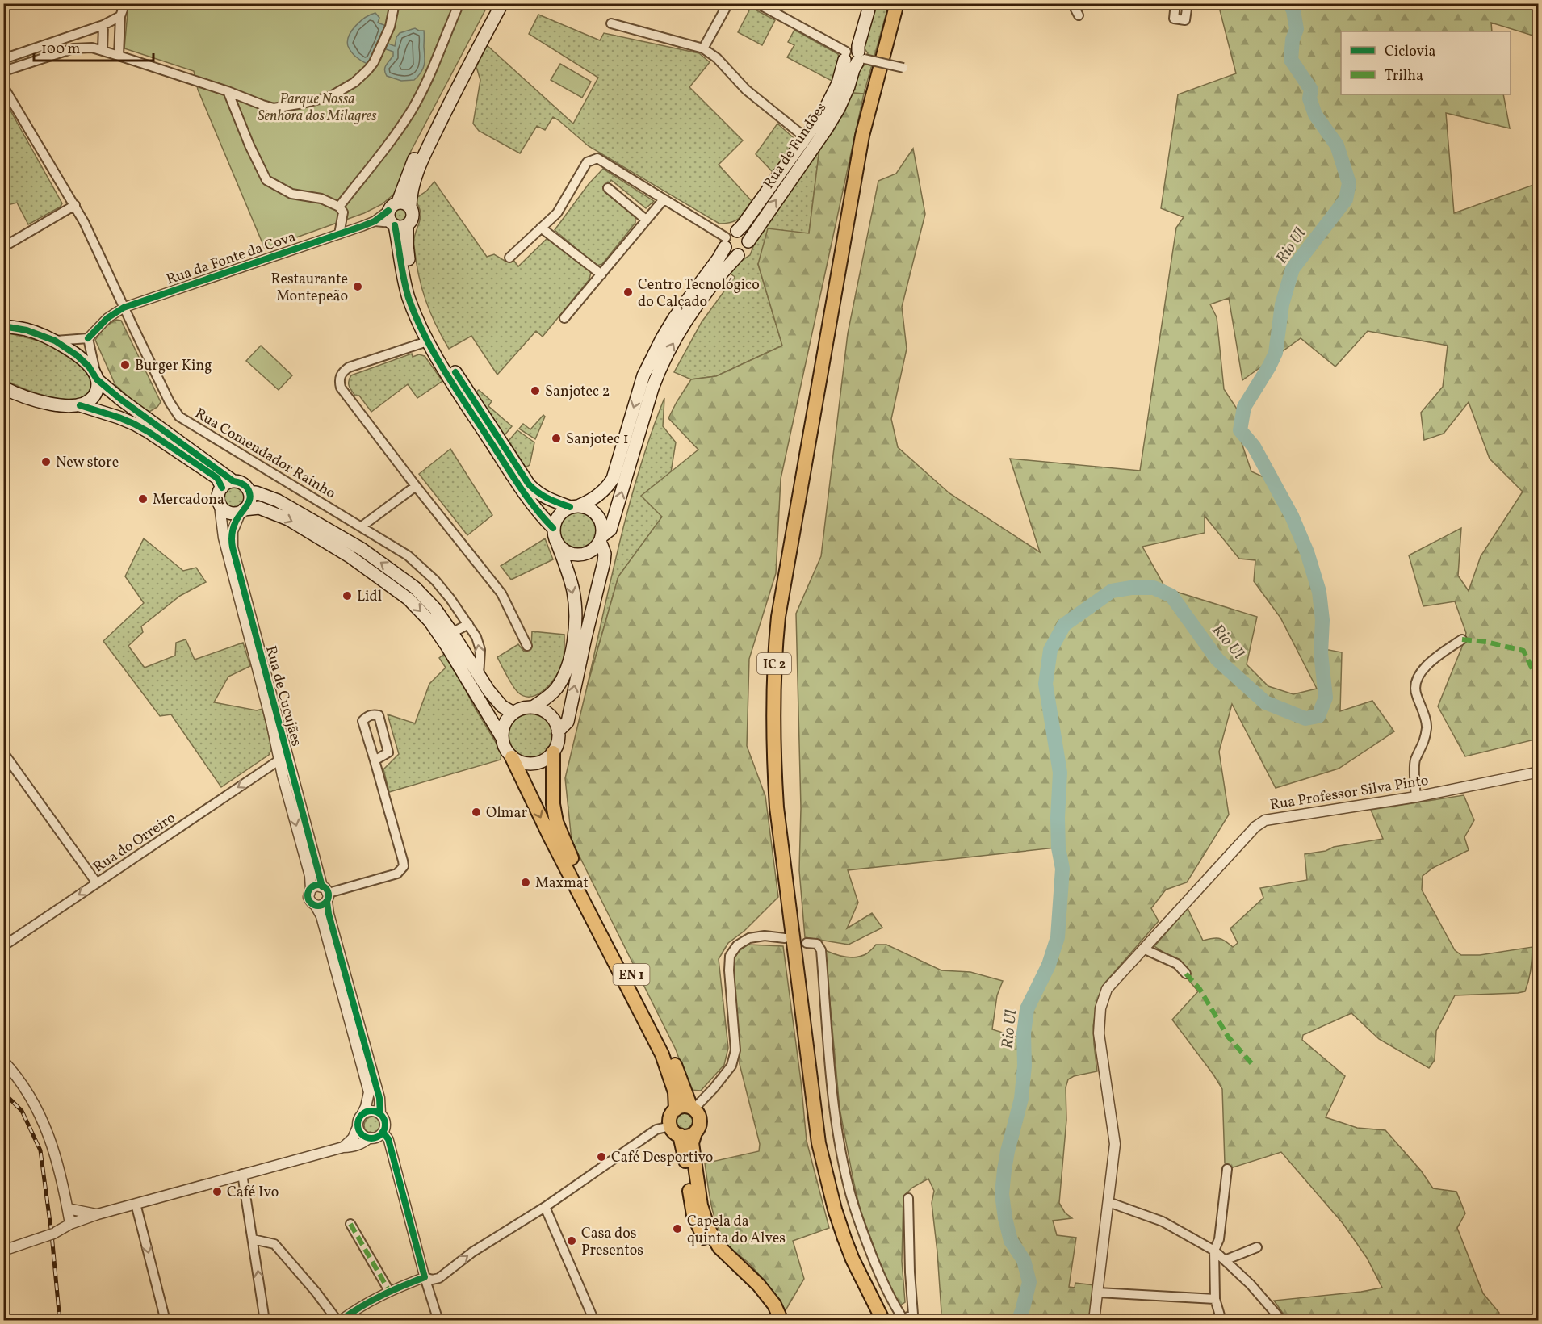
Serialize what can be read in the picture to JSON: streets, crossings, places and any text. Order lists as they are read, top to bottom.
{
  "streets": {
    "main road": ["Rua de Fundões", "IC 2", "EN 1"],
    "street": [
      "Rua da Fonte da Cova",
      "Rua Comendador Rainho",
      "Rua de Cucujães",
      "Rua Professor Silva Pinto",
      "Rua do Orreiro"
    ]
  },
  "crossings": [
    ["Rua da Fonte da Cova", "Rua Comendador Rainho"],
    ["Rua de Cucujães", "Rua do Orreiro"]
  ],
  "one_way": ["Rua do Orreiro"],
  "water": ["Rio Ul"],
  "parks": ["Parque Nossa Senhora dos Milagres"],
  "places": [
    "Restaurante Montepeão",
    "Centro Tecnológico do Calçado",
    "Burger King",
    "Sanjotec 2",
    "Sanjotec 1",
    "New store",
    "Mercadona",
    "Lidl",
    "Olmar",
    "Maxmat",
    "Café Desportivo",
    "Café Ivo",
    "Capela da quinta do Alves",
    "Casa dos Presentos"
  ],
  "legend": ["Ciclovia", "Trilha"],
  "scale_bar": "100 m"
}
